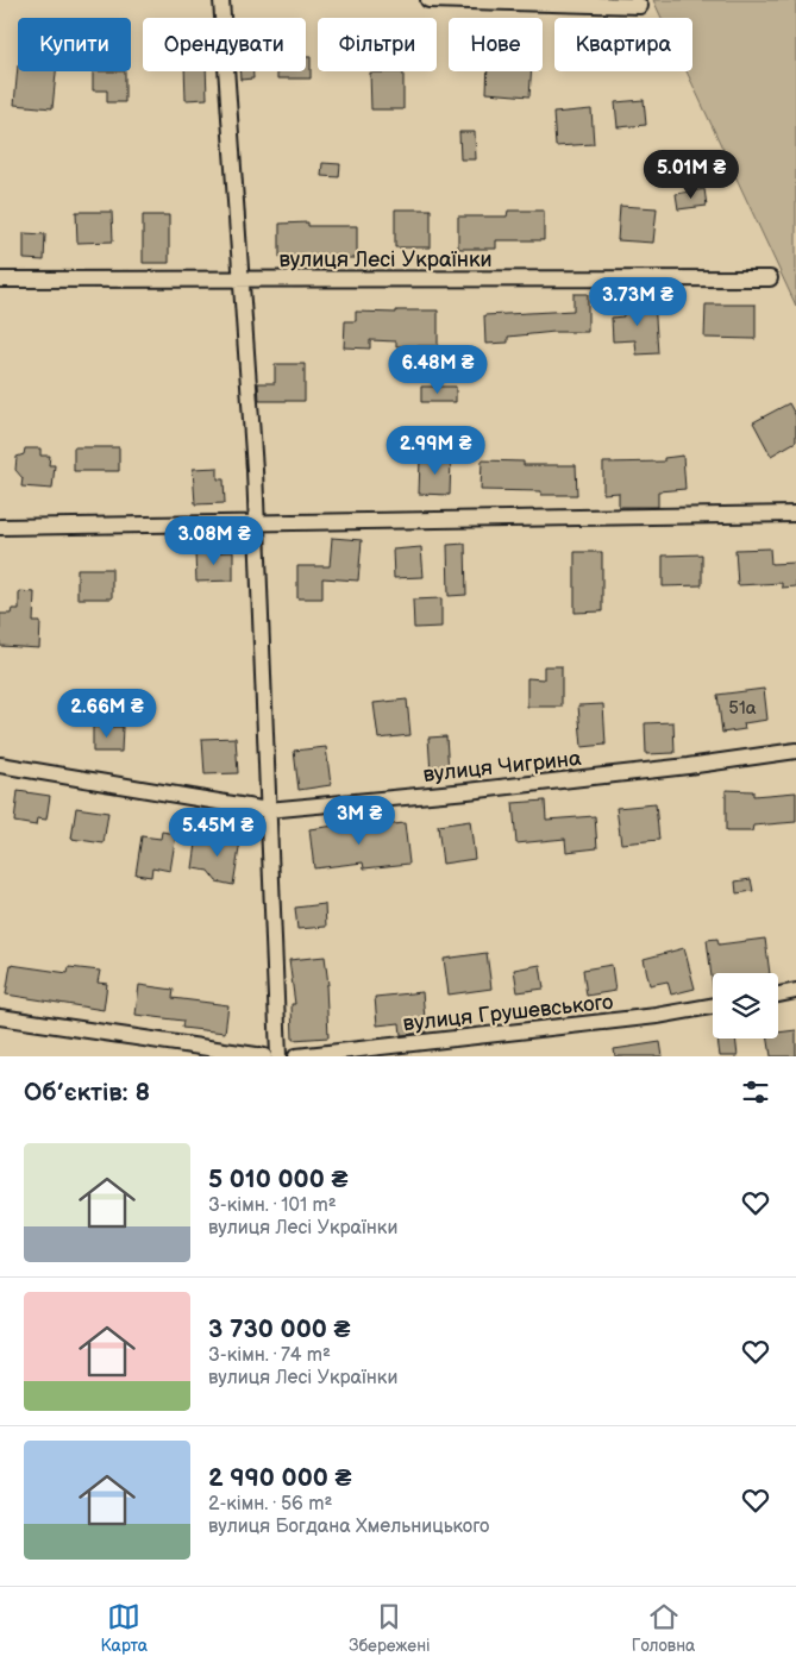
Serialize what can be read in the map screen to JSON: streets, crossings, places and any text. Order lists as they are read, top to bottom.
{
  "streets": {
    "street": ["вулиця Лесі Українки", "вулиця Чигрина", "вулиця Грушевського"]
  },
  "house_numbers": ["51а"],
  "page": {
    "chip": [
      "Купити",
      "Орендувати",
      "Фільтри",
      "Нове",
      "Квартира"
    ],
    "price": [
      "5.01M ₴",
      "3.73M ₴",
      "6.48M ₴",
      "2.99M ₴",
      "3.08M ₴",
      "2.66M ₴",
      "3M ₴",
      "5.45M ₴"
    ],
    "heading": "Об’єктів: 8",
    "list": [
      {
        "name": "5 010 000 ₴",
        "note": "3-кімн. · 101 m² · вулиця Лесі Українки"
      },
      {
        "name": "3 730 000 ₴",
        "note": "3-кімн. · 74 m² · вулиця Лесі Українки"
      },
      {
        "name": "2 990 000 ₴",
        "note": "2-кімн. · 56 m² · вулиця Богдана Хмельницького"
      }
    ],
    "tabs": ["Карта", "Збережені", "Головна"]
  }
}
